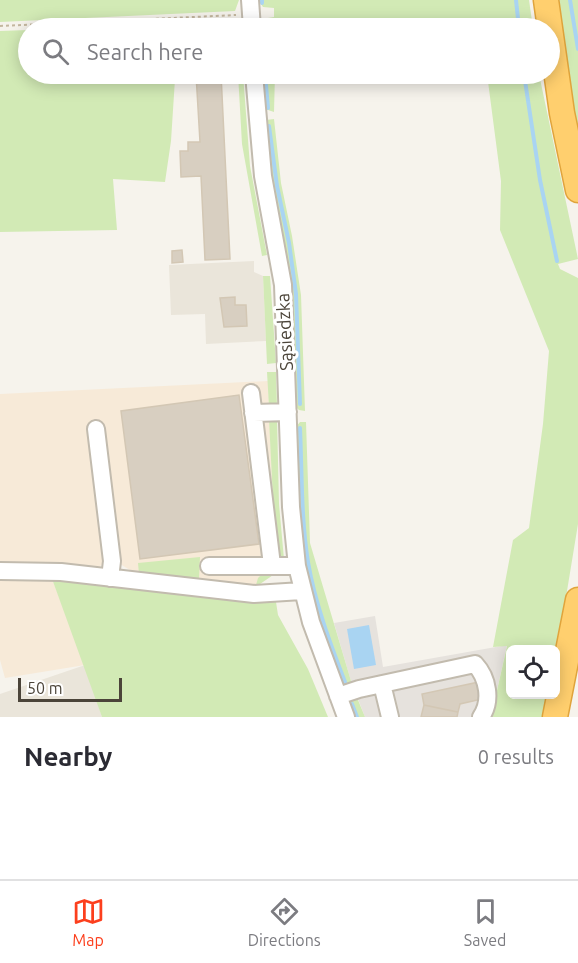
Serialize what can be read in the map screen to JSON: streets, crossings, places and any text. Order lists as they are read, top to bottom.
{
  "streets": {
    "street": ["Sąsiedzka"]
  },
  "scale_bar": "50 m",
  "page": {
    "search": "Search here",
    "scale": "50 m",
    "heading": ["Nearby", "0 results"],
    "nav": ["Map", "Directions", "Saved"]
  }
}
